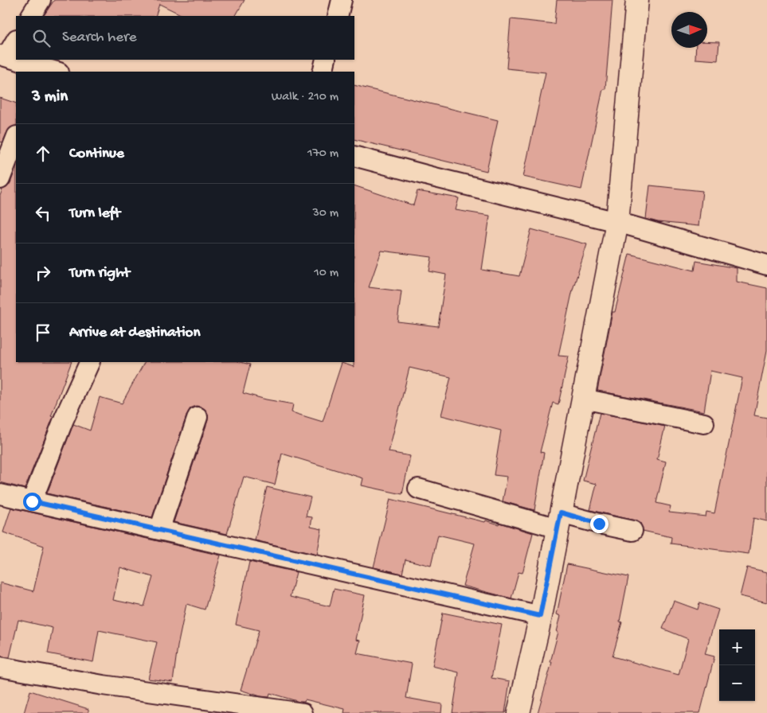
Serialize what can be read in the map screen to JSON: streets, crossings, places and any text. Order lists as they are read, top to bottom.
{
  "north": "right",
  "page": {
    "search": "Search here",
    "heading": ["3 min", "Walk · 210 m"],
    "list": [
      ["Continue", "170 m"],
      ["Turn left", "30 m"],
      ["Turn right", "10 m"],
      "Arrive at destination"
    ],
    "map_buttons": ["+", "−"]
  }
}
